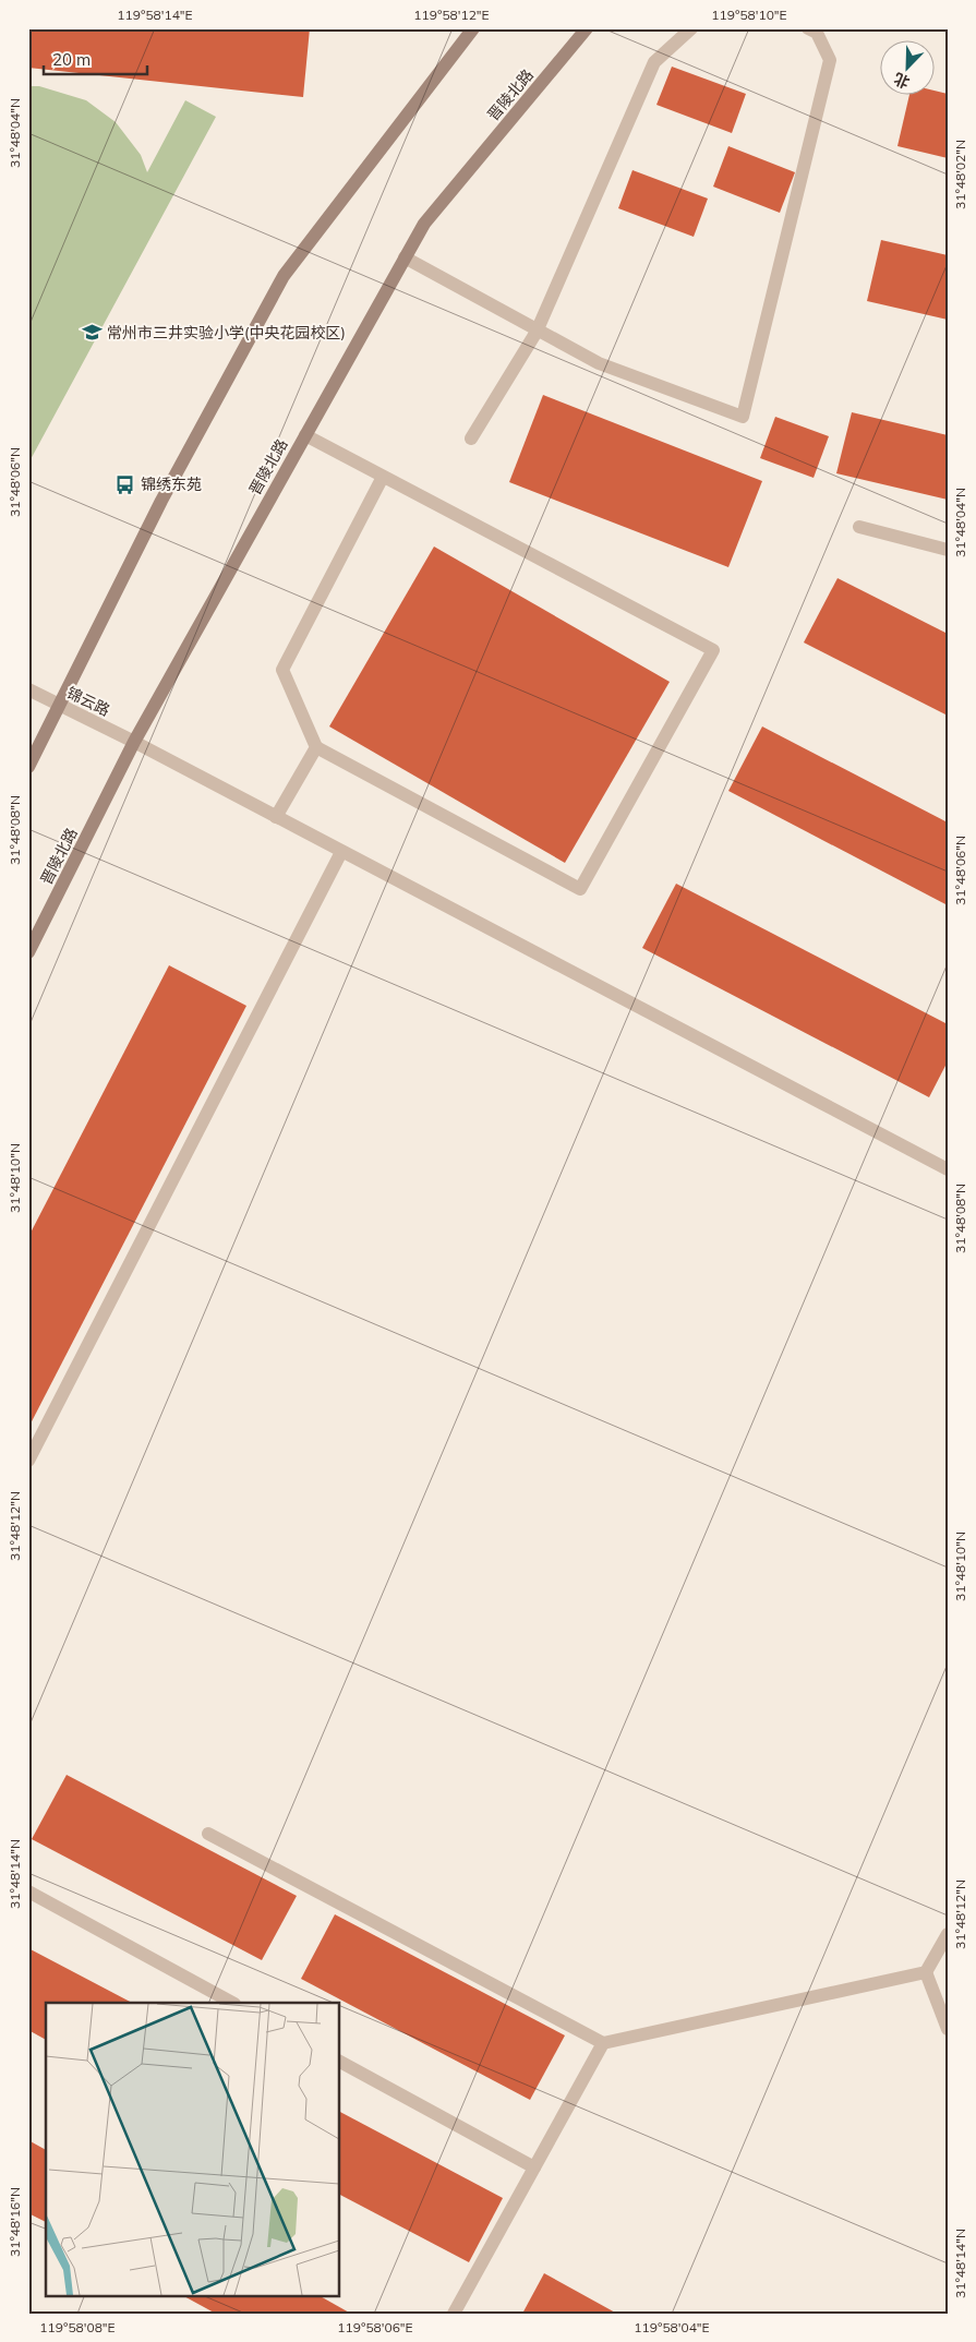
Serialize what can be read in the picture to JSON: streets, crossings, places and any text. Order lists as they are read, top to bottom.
{
  "streets": {
    "main road": ["晋陵北路"],
    "street": ["锦云路"]
  },
  "crossings": [
    ["晋陵北路", "锦云路"]
  ],
  "places": {
    "school or university": ["常州市三井实验小学(中央花园校区)"],
    "bus stop": ["锦绣东苑"]
  },
  "scale_bar": "20 m",
  "north": "bottom left",
  "coordinates": [
    "119°58'14\"E",
    "119°58'12\"E",
    "119°58'10\"E",
    "31°48'04\"N",
    "31°48'02\"N",
    "31°48'06\"N",
    "31°48'08\"N",
    "31°48'10\"N",
    "31°48'12\"N",
    "31°48'14\"N",
    "31°48'16\"N",
    "119°58'08\"E",
    "119°58'06\"E",
    "119°58'04\"E"
  ]
}
